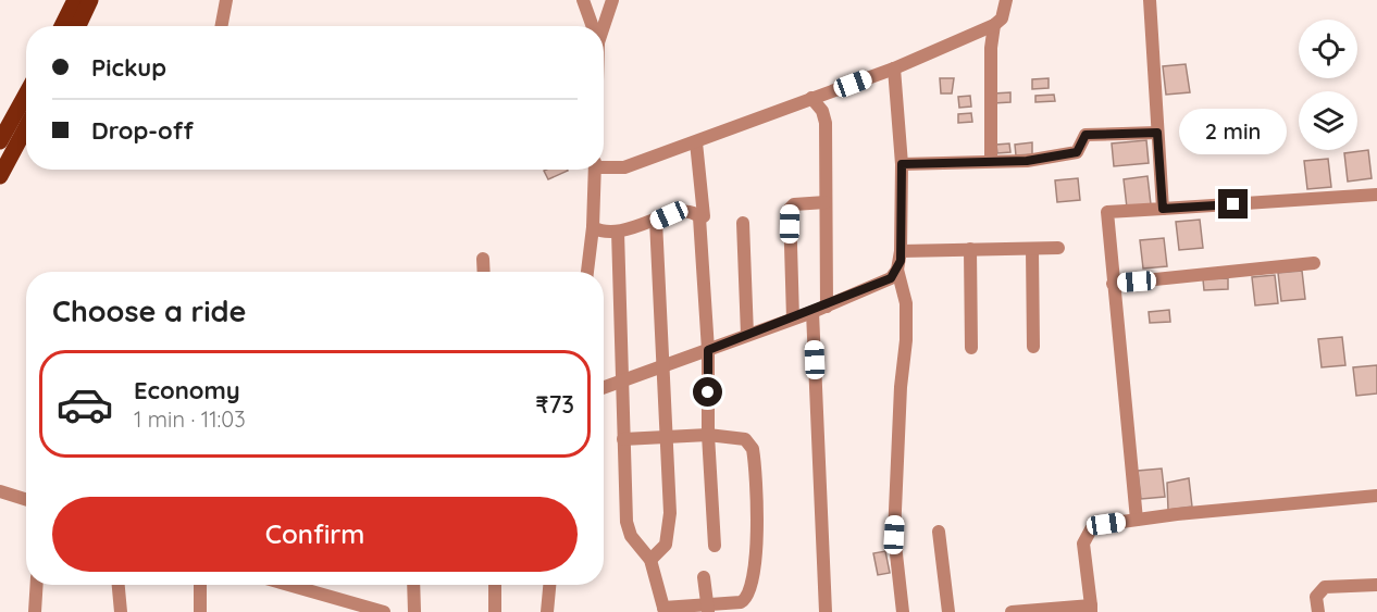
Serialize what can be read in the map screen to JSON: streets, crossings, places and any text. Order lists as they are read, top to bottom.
{
  "page": {
    "banner": ["Pickup", "Drop-off"],
    "bubble": "2 min",
    "heading": "Choose a ride",
    "list": [
      {
        "name": "Economy",
        "note": "1 min · 11:03",
        "value": "₹73"
      }
    ],
    "buttons": "Confirm"
  }
}
